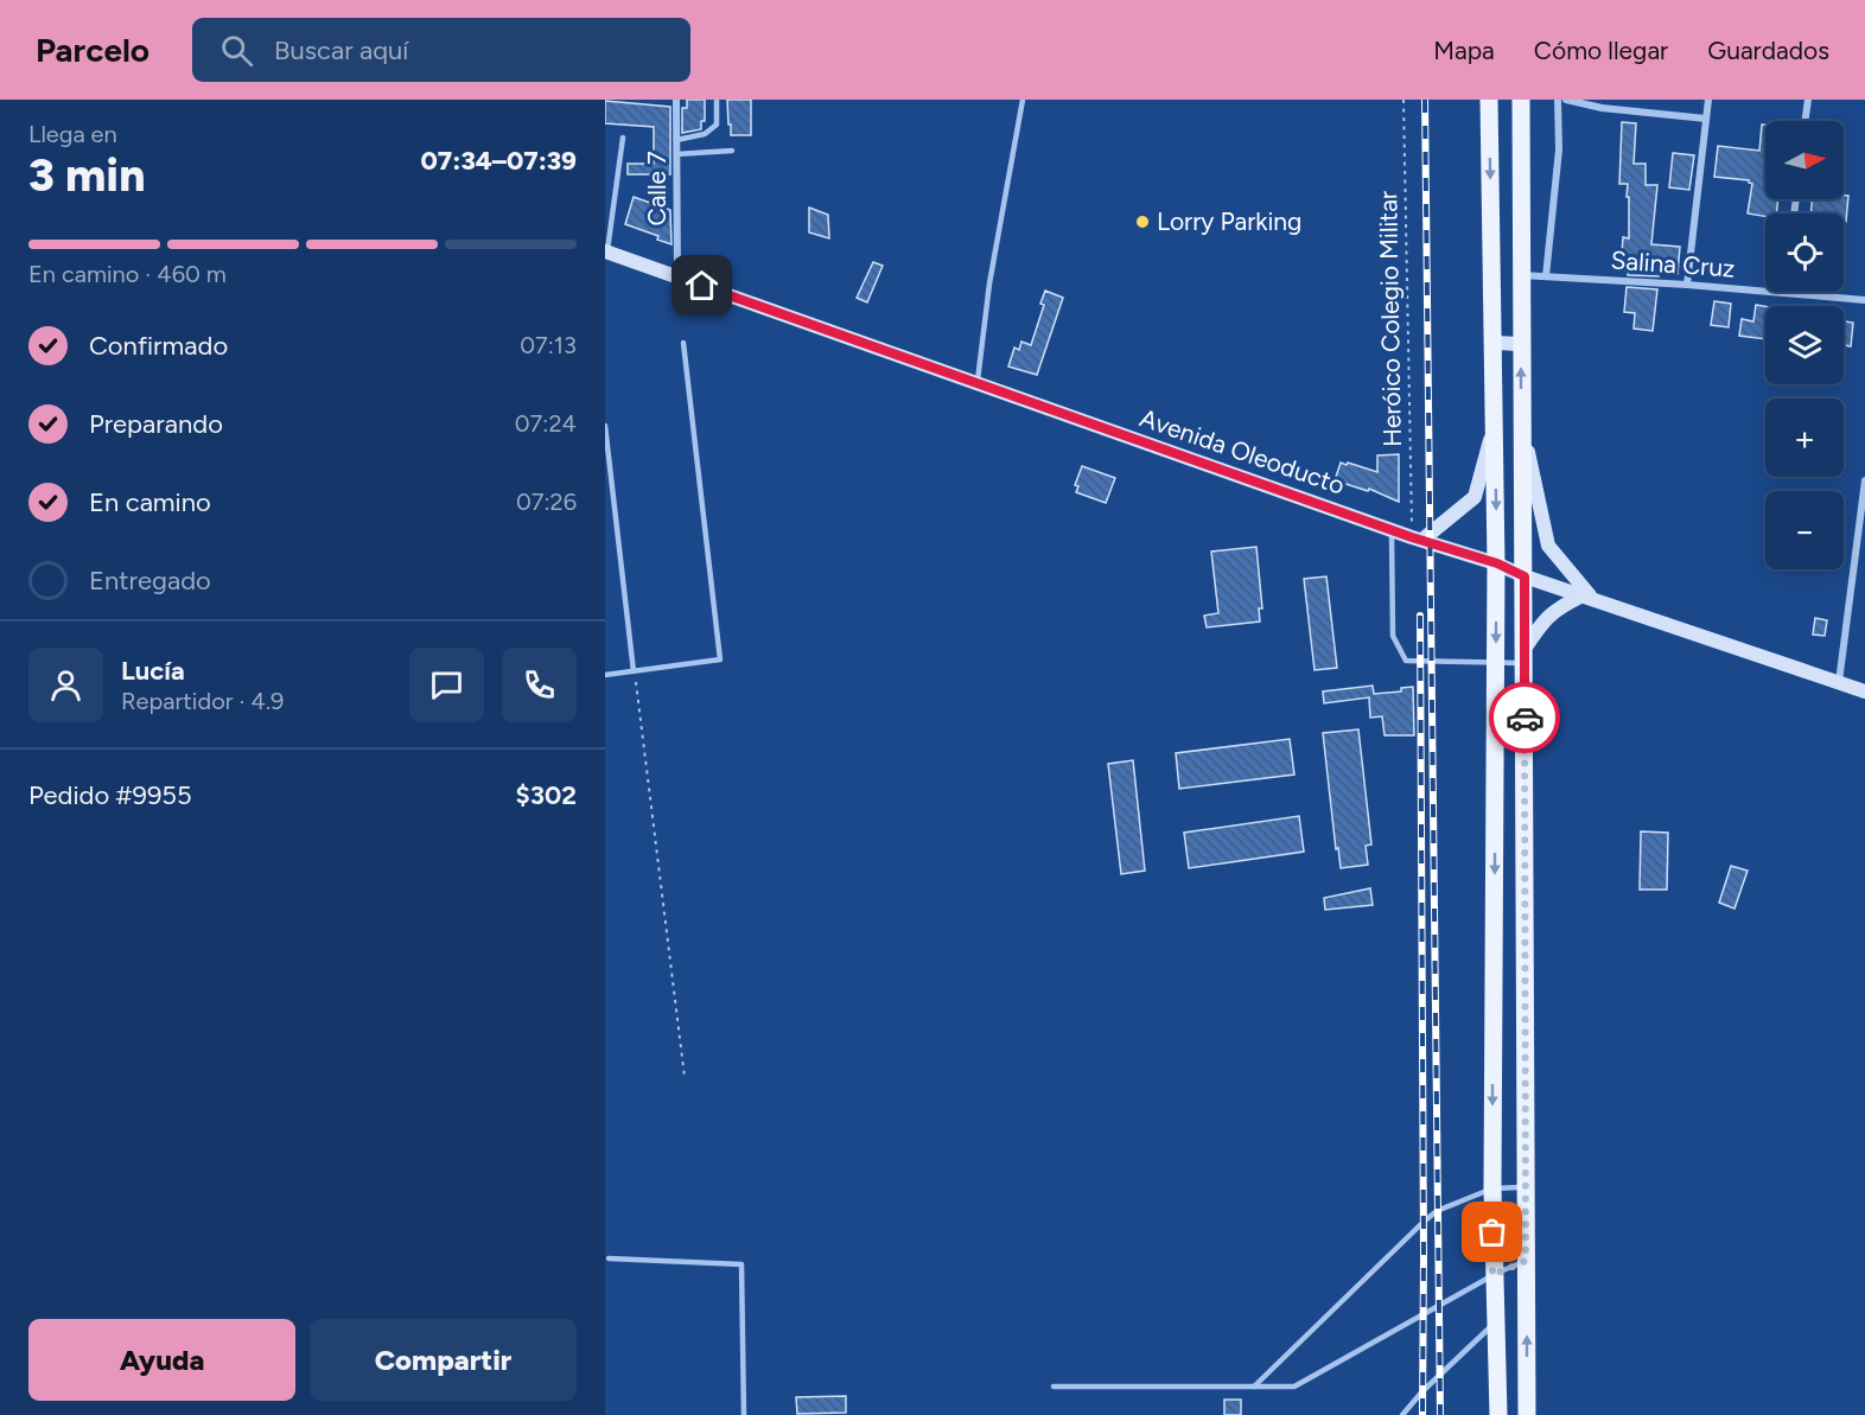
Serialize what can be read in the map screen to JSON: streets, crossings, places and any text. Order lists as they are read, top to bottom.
{
  "streets": {
    "main road": ["Avenida Oleoducto"],
    "street": ["Calle 7", "Salina Cruz"],
    "path": ["Heróico Colegio Militar"]
  },
  "crossings": [
    ["Calle 7", "Avenida Oleoducto"],
    ["Heróico Colegio Militar", "Avenida Oleoducto"]
  ],
  "places": ["Lorry Parking"],
  "north": "right",
  "page": {
    "header": "Parcelo",
    "search": "Buscar aquí",
    "nav": ["Mapa", "Cómo llegar", "Guardados"],
    "heading": ["3 min", "Llega en", "07:34–07:39"],
    "panel": [
      "Lucía",
      "Repartidor · 4.9",
      "Pedido #9955",
      "$302"
    ],
    "map_buttons": ["+", "−"],
    "bar": "En camino · 460 m",
    "list": [
      ["Confirmado", "07:13"],
      ["Preparando", "07:24"],
      ["En camino", "07:26"],
      "Entregado"
    ],
    "buttons": ["Ayuda", "Compartir"]
  }
}
